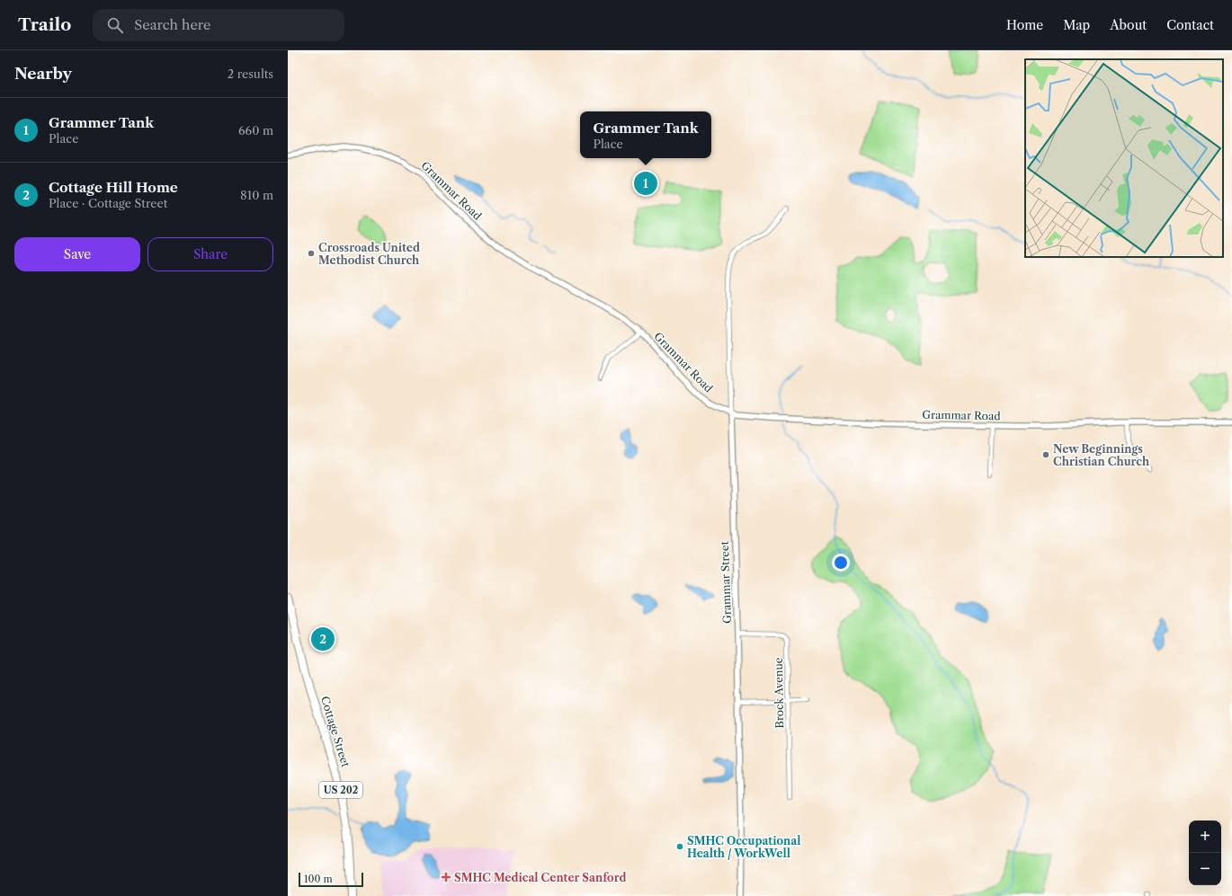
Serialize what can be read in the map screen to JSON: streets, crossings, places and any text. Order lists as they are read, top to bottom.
{
  "streets": {
    "highway": ["Cottage Street", "US 202"],
    "street": ["Grammar Road", "Grammar Street", "Brock Avenue"]
  },
  "crossings": [
    ["Grammar Road", "Grammar Street"],
    ["Grammar Street", "Brock Avenue"]
  ],
  "places": {
    "other": ["Crossroads United Methodist Church", "New Beginnings Christian Church", "SMHC Occupational Health / WorkWell"],
    "health": ["SMHC Medical Center Sanford"]
  },
  "scale_bar": "100 m",
  "page": {
    "header": "Trailo",
    "search": "Search here",
    "nav": [
      "Home",
      "Map",
      "About",
      "Contact"
    ],
    "heading": ["Nearby", "2 results"],
    "list": [
      {
        "mark": "1",
        "name": "Grammer Tank",
        "note": "Place",
        "value": "660 m"
      },
      {
        "mark": "2",
        "name": "Cottage Hill Home",
        "note": "Place · Cottage Street",
        "value": "810 m"
      }
    ],
    "popup": ["Grammer Tank", "Place"],
    "pins": ["1", "2"],
    "buttons": ["Save", "Share"],
    "map_buttons": ["+", "−"],
    "scale": "100 m"
  }
}
